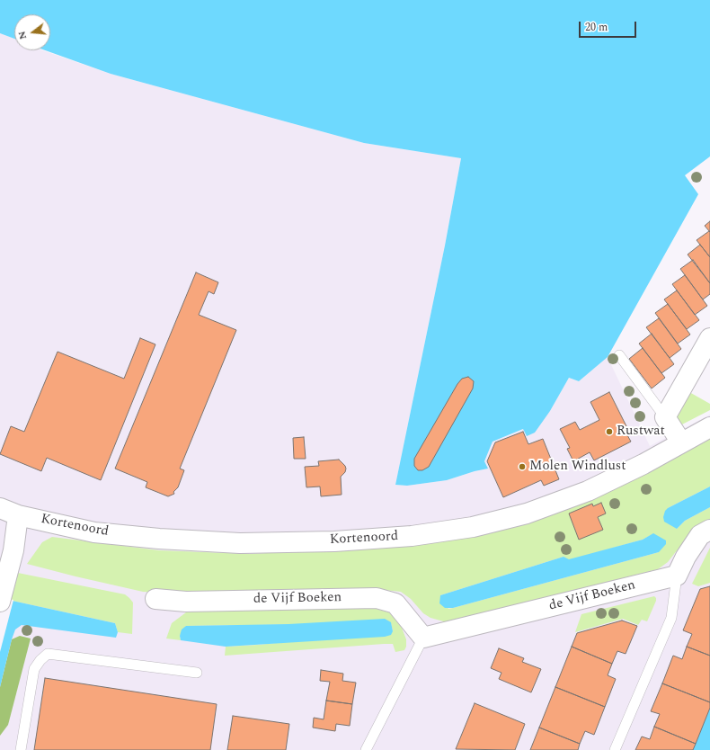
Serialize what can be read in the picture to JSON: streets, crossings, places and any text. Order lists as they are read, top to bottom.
{
  "streets": {
    "street": ["Kortenoord", "de Vijf Boeken"]
  },
  "places": ["Rustwat", "Molen Windlust"],
  "scale_bar": "20 m",
  "north": "left"
}
